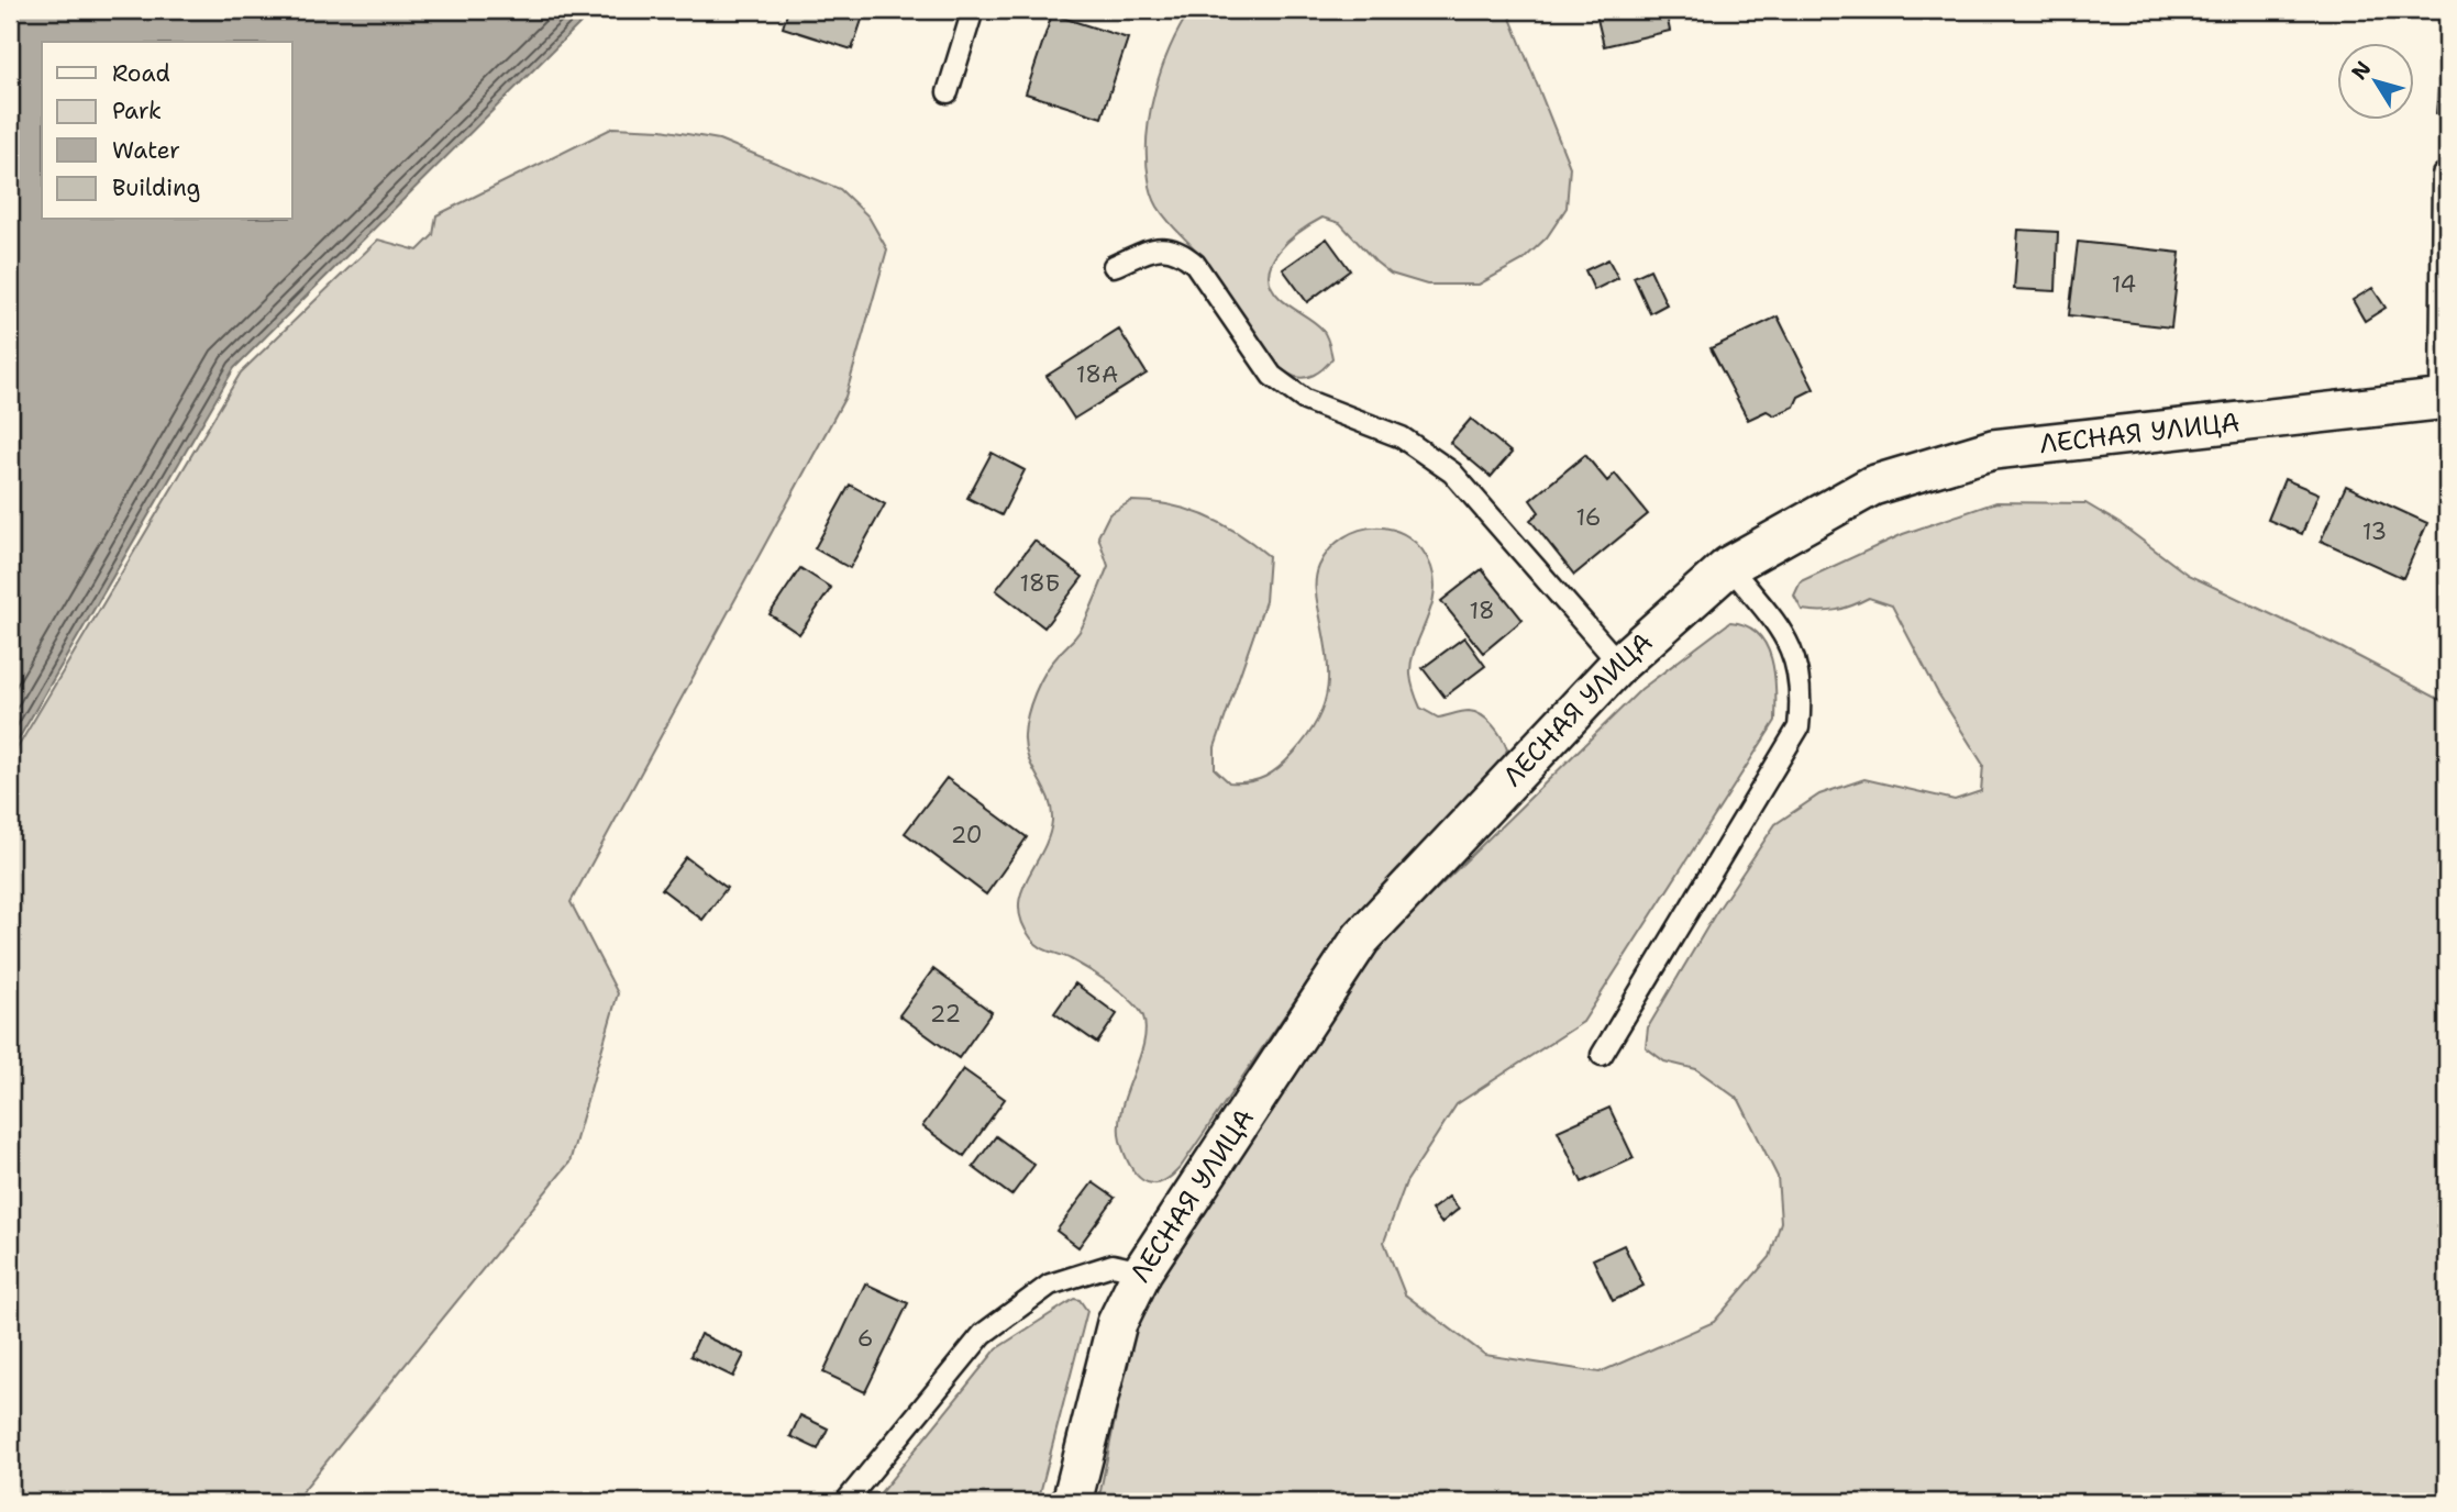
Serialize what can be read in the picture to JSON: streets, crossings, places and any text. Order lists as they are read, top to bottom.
{
  "streets": {
    "street": ["ЛЕСНАЯ УЛИЦА"]
  },
  "house_numbers": [
    "14",
    "18А",
    "16",
    "13",
    "18Б",
    "18",
    "20",
    "22",
    "6"
  ],
  "legend": [
    "Road",
    "Park",
    "Water",
    "Building"
  ],
  "north": "top left"
}
